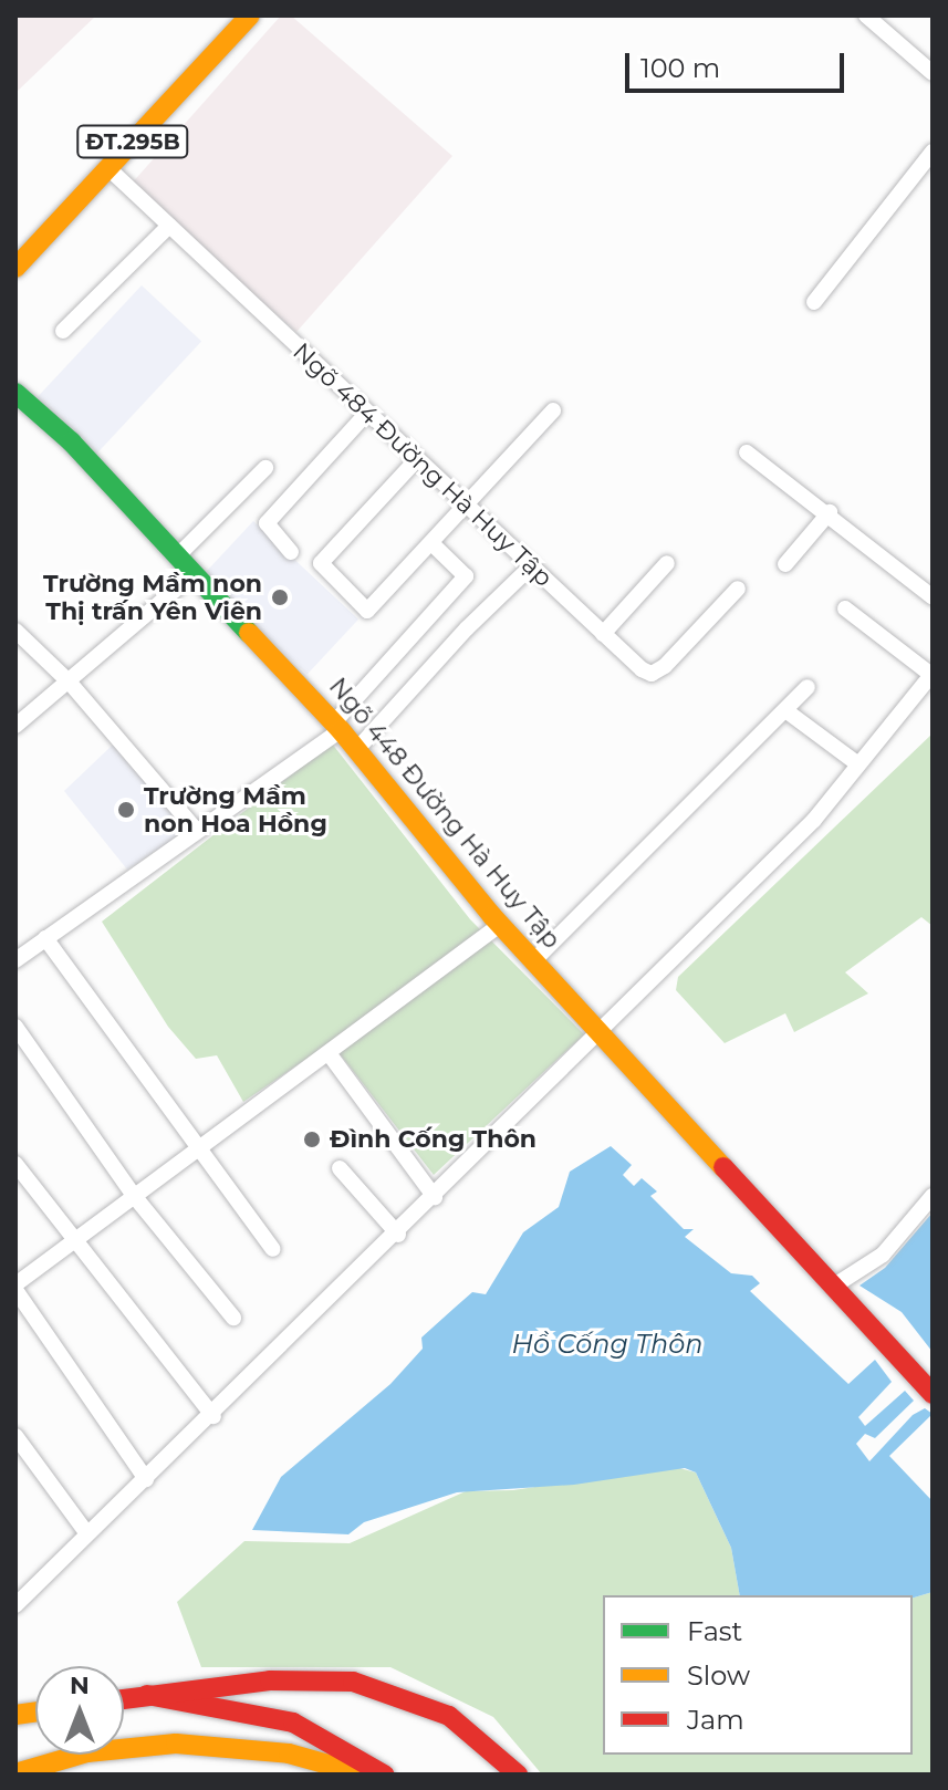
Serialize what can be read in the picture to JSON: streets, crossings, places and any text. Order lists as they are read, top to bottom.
{
  "streets": {
    "street": ["ĐT.295B", "Ngõ 484 Đường Hà Huy Tập", "Ngõ 448 Đường Hà Huy Tập"]
  },
  "crossings": [
    ["ĐT.295B", "Ngõ 484 Đường Hà Huy Tập"]
  ],
  "water": ["Hồ Cống Thôn"],
  "places": ["Trường Mầm non Thị trấn Yên Viên", "Trường Mầm non Hoa Hồng", "Đình Cống Thôn"],
  "legend": ["Fast", "Slow", "Jam"],
  "scale_bar": "100 m",
  "north": "top"
}
